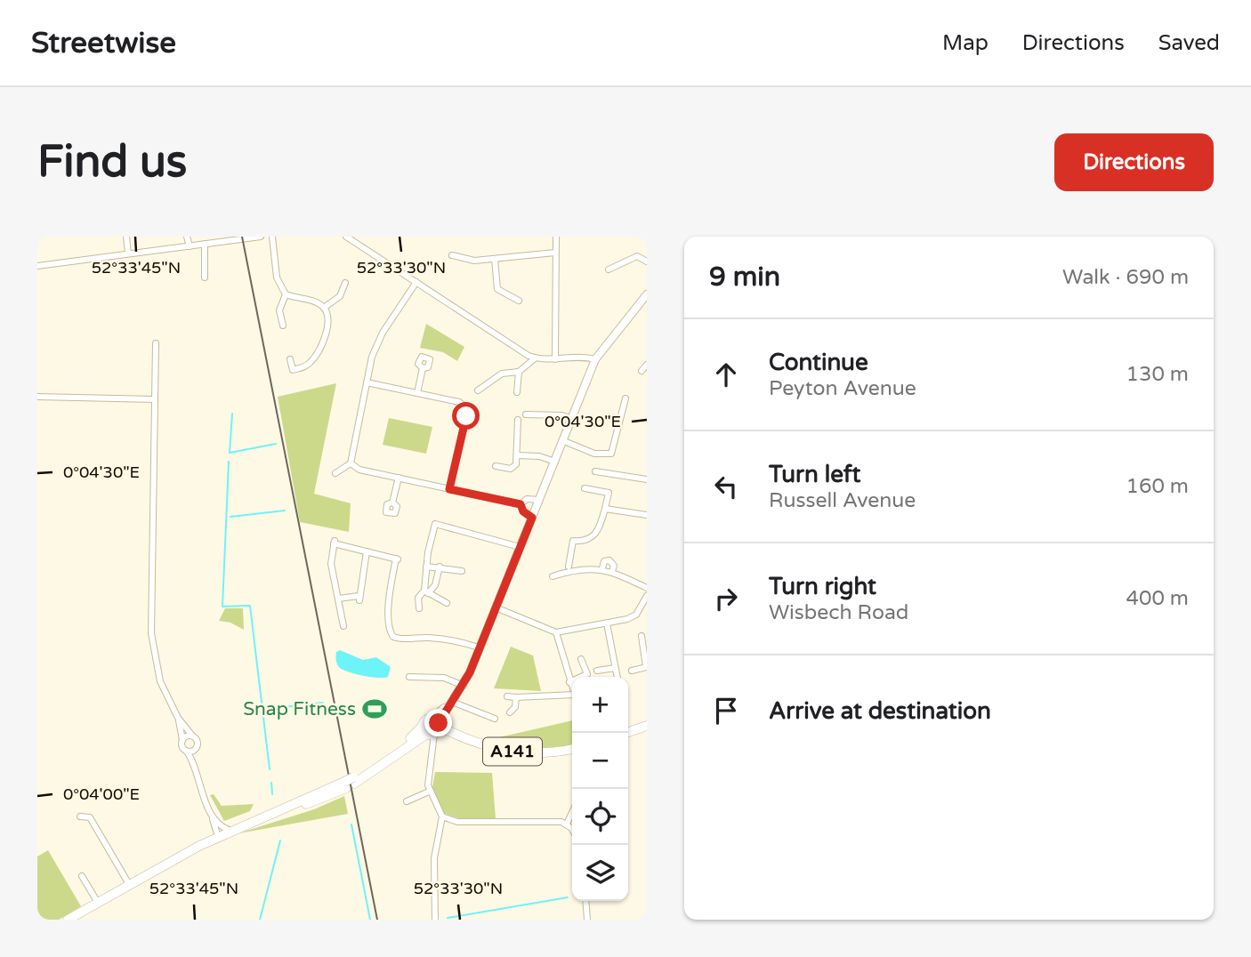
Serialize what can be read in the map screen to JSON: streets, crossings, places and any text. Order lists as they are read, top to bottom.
{
  "streets": {
    "highway": ["A141"]
  },
  "places": {
    "sports": ["Snap Fitness"]
  },
  "page": {
    "header": "Streetwise",
    "nav": ["Map", "Directions", "Saved"],
    "buttons": "Directions",
    "title": "Find us",
    "heading": ["9 min", "Walk · 690 m"],
    "list": [
      ["Continue", "Peyton Avenue", "130 m"],
      ["Turn left", "Russell Avenue", "160 m"],
      ["Turn right", "Wisbech Road", "400 m"],
      "Arrive at destination"
    ],
    "map_buttons": ["+", "−"]
  },
  "coordinates": [
    "52°33'45\"N",
    "52°33'30\"N",
    "0°04'30\"E",
    "0°04'00\"E"
  ]
}
